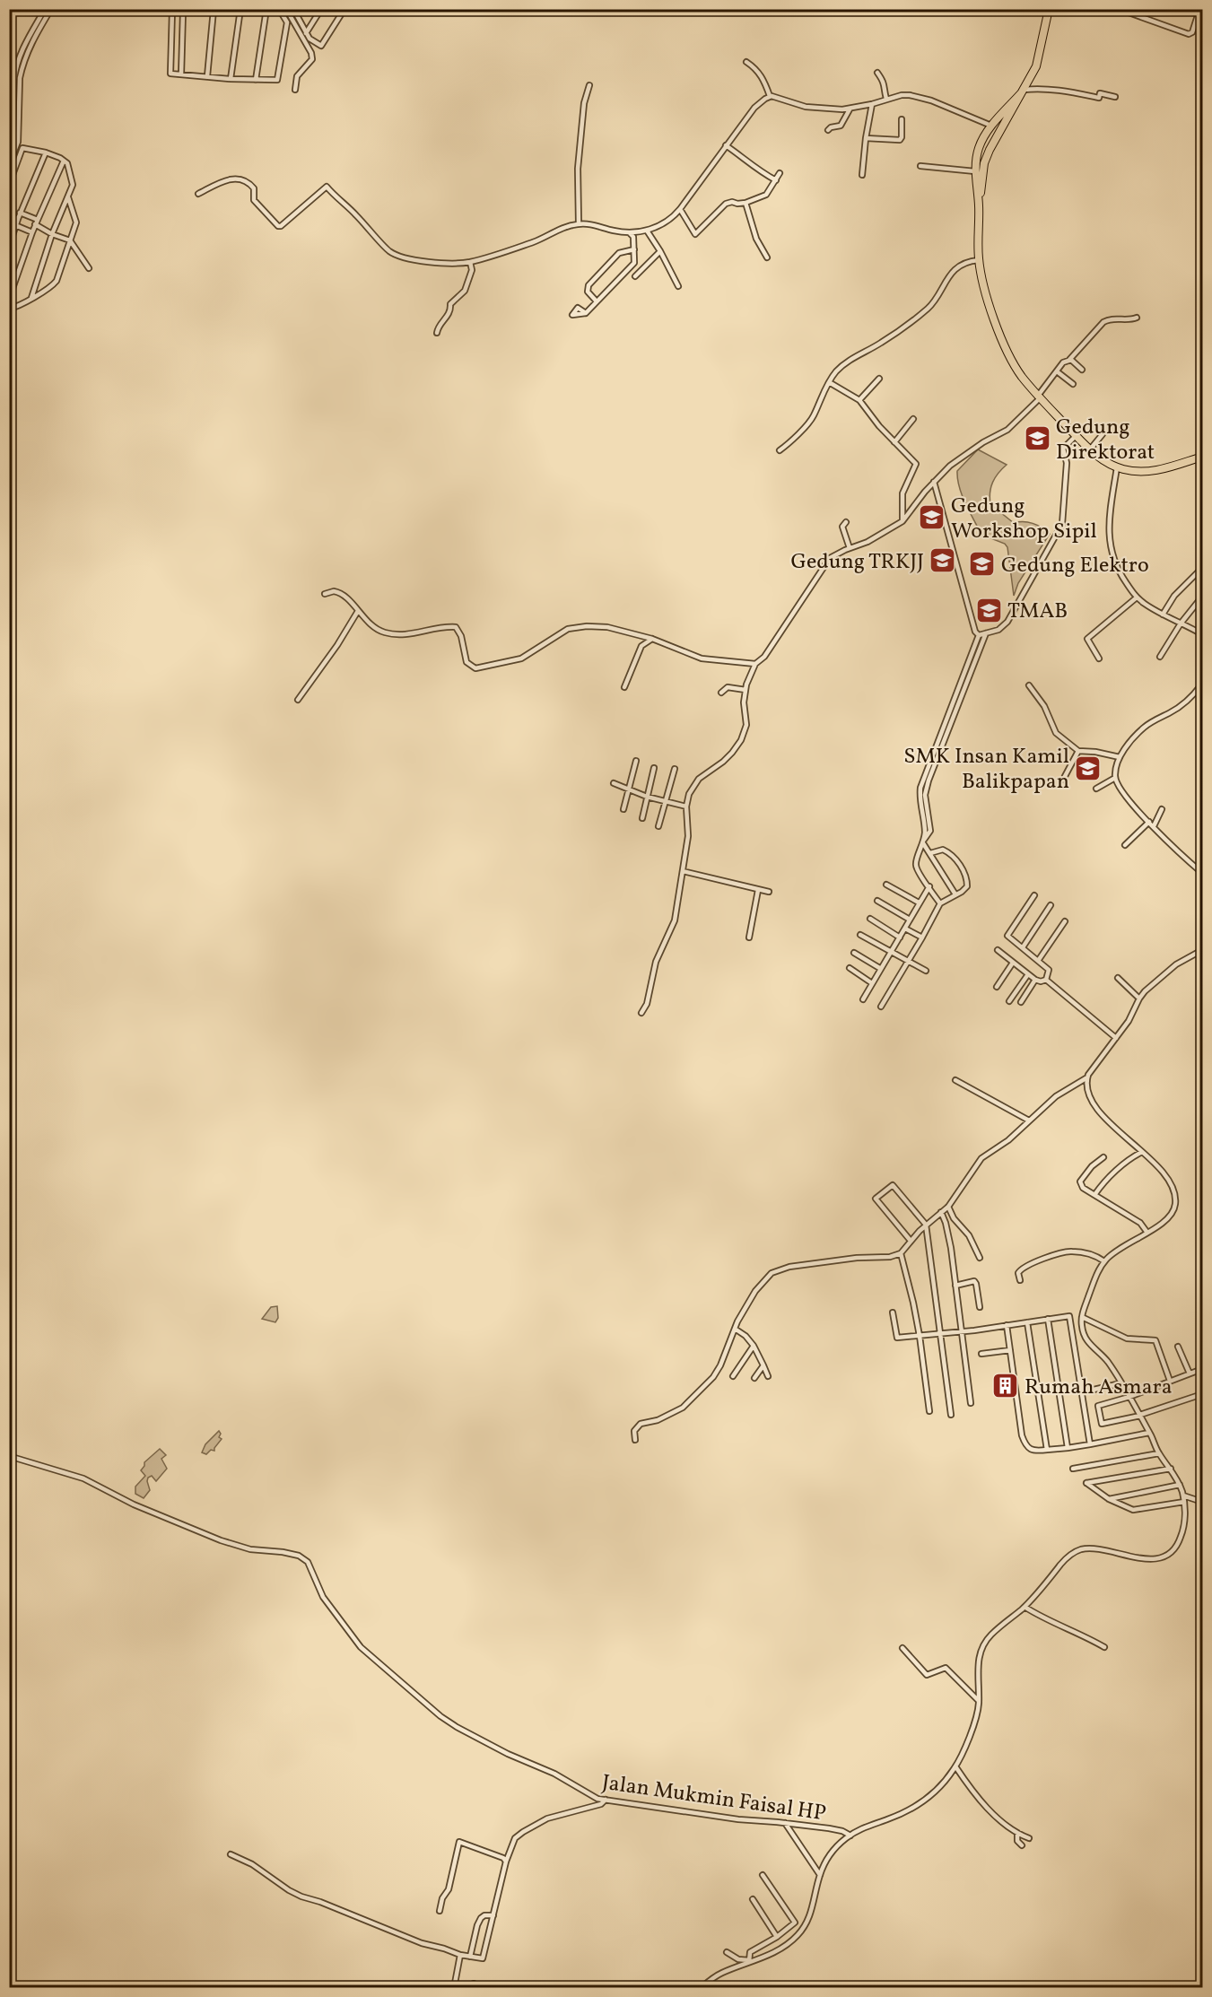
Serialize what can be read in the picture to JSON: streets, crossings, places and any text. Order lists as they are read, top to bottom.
{
  "streets": {
    "street": ["Jalan Mukmin Faisal HP"]
  },
  "places": {
    "school or university": [
      "Gedung Direktorat",
      "Gedung Workshop Sipil",
      "Gedung TRKJJ",
      "Gedung Elektro",
      "TMAB",
      "SMK Insan Kamil Balikpapan"
    ],
    "building": ["Rumah Asmara"]
  }
}
